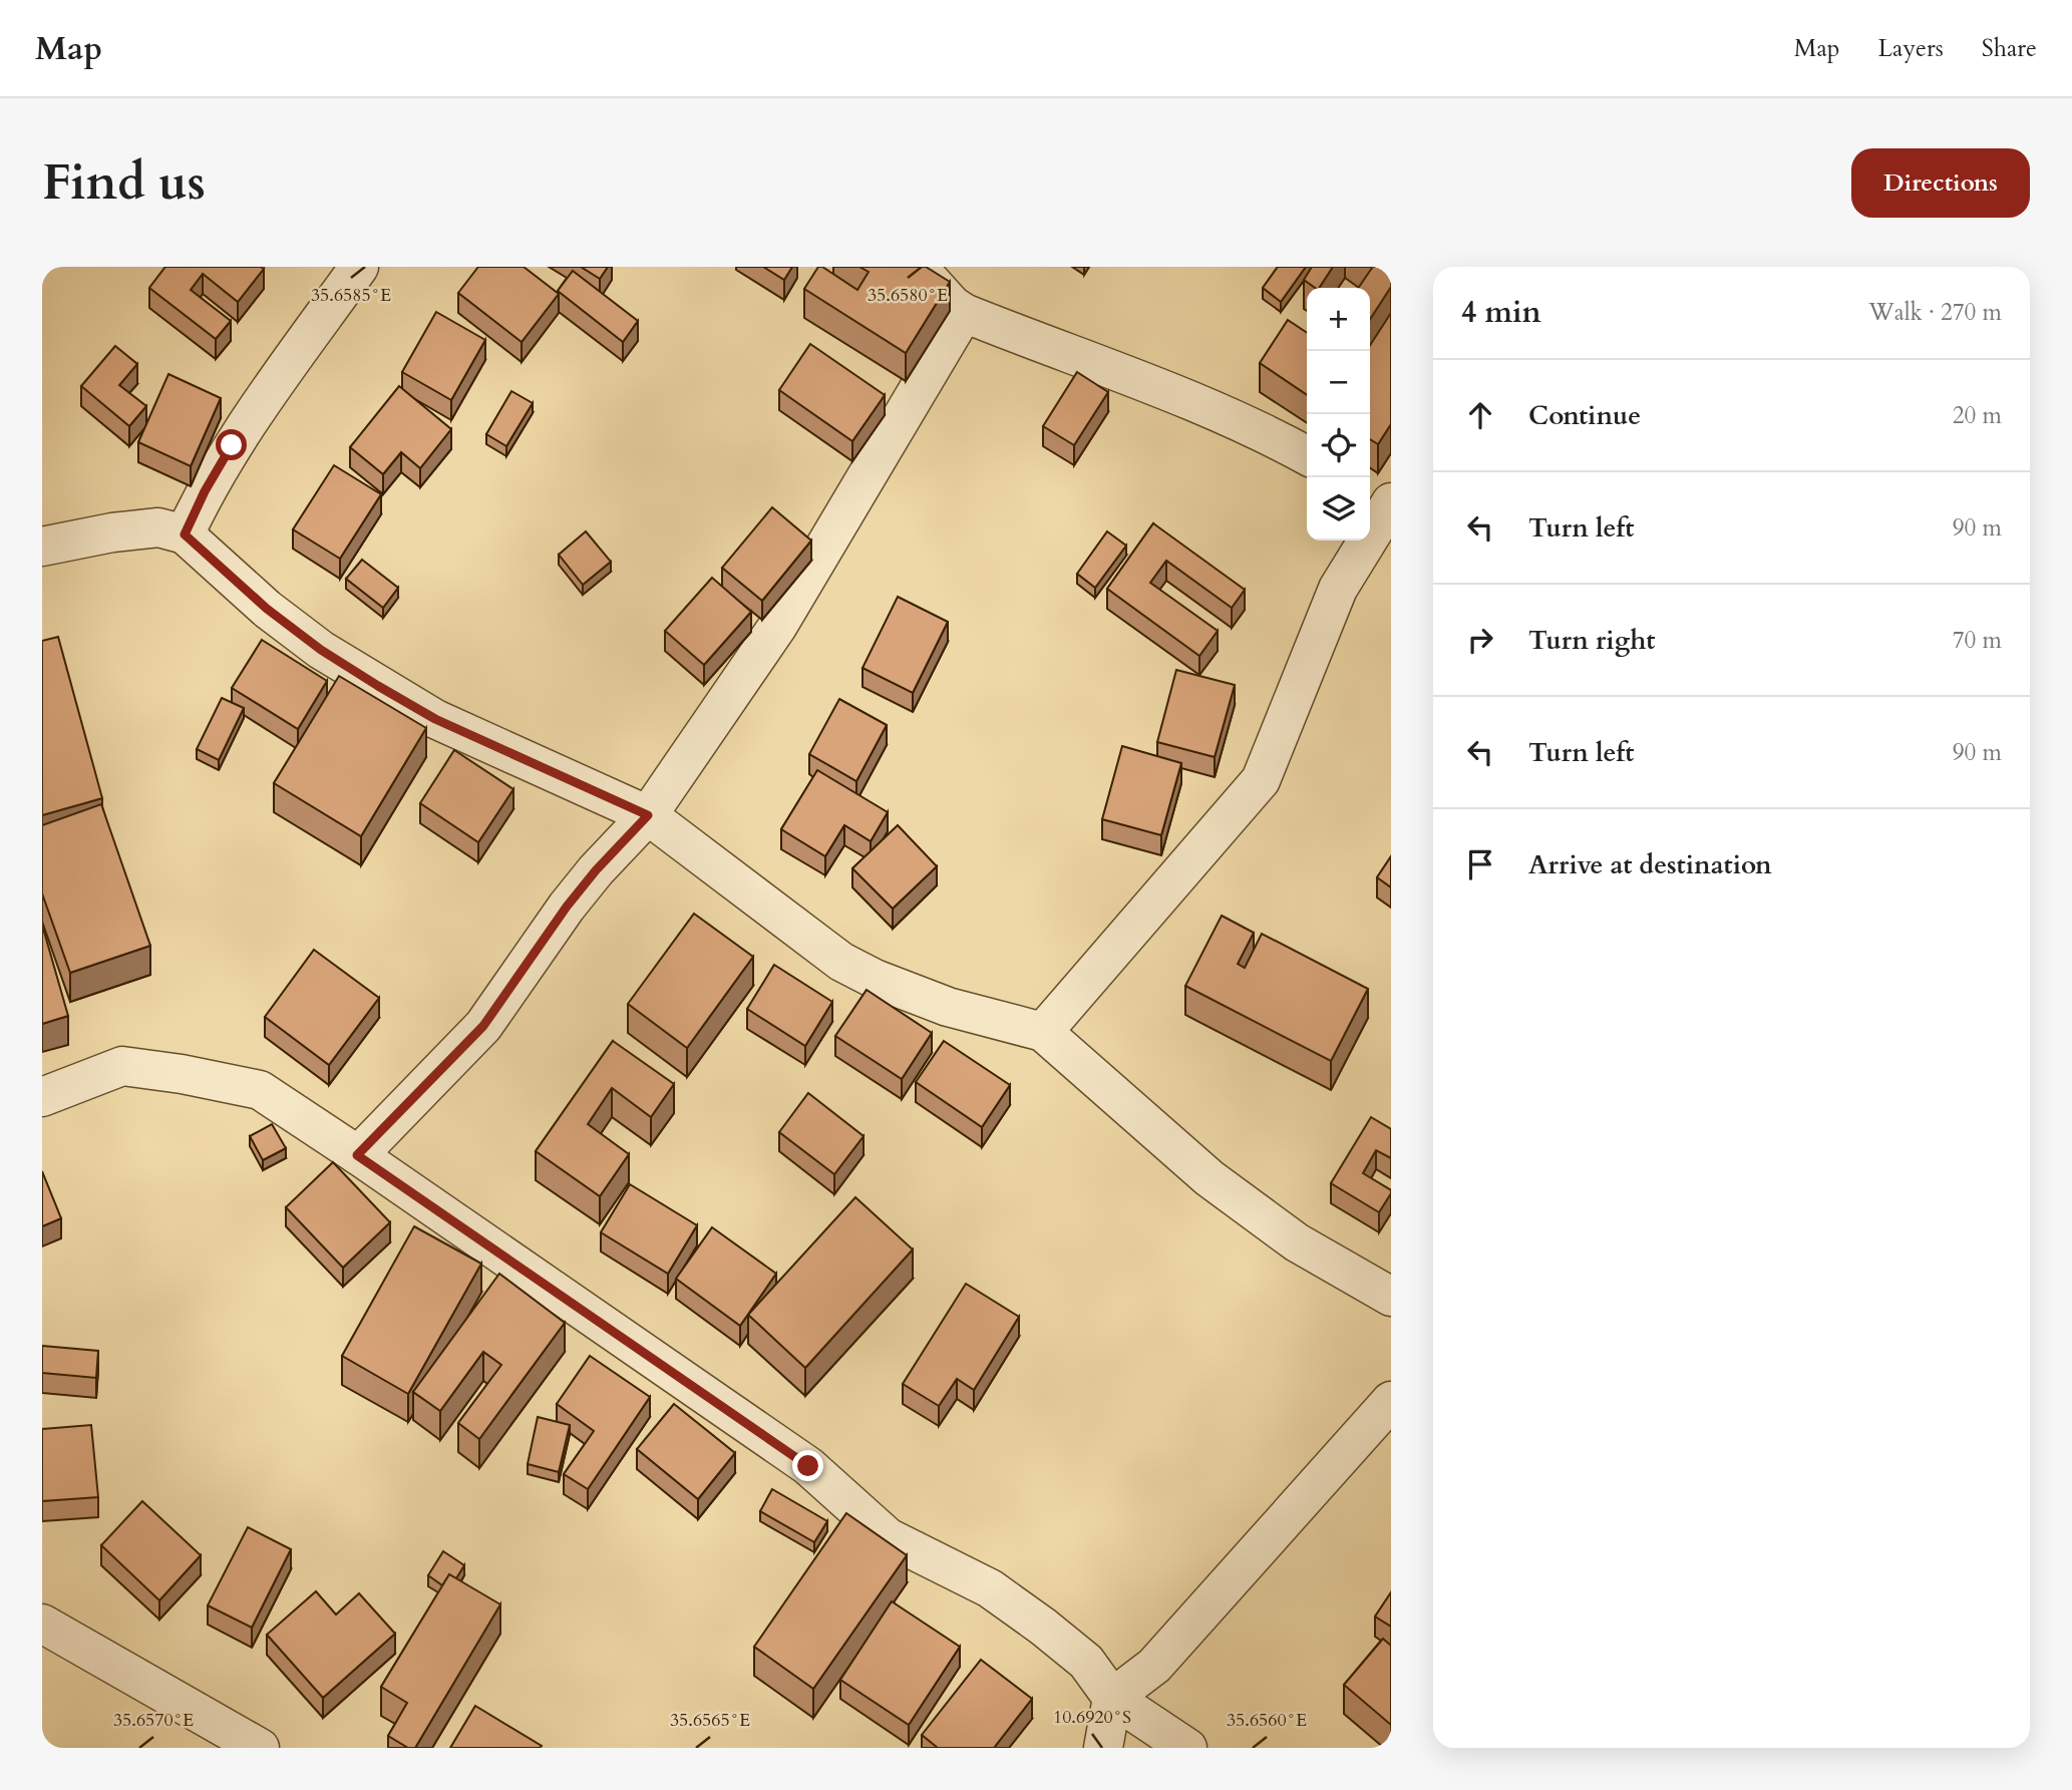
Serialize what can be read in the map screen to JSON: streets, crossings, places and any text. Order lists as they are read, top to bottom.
{
  "page": {
    "header": "Map",
    "nav": ["Map", "Layers", "Share"],
    "buttons": "Directions",
    "title": "Find us",
    "heading": ["4 min", "Walk · 270 m"],
    "map_buttons": ["+", "−"],
    "list": [
      ["Continue", "20 m"],
      ["Turn left", "90 m"],
      ["Turn right", "70 m"],
      ["Turn left", "90 m"],
      "Arrive at destination"
    ]
  },
  "coordinates": [
    "35.6585°E",
    "35.6580°E",
    "10.6920°S",
    "35.6570°E",
    "35.6565°E",
    "35.6560°E"
  ]
}
